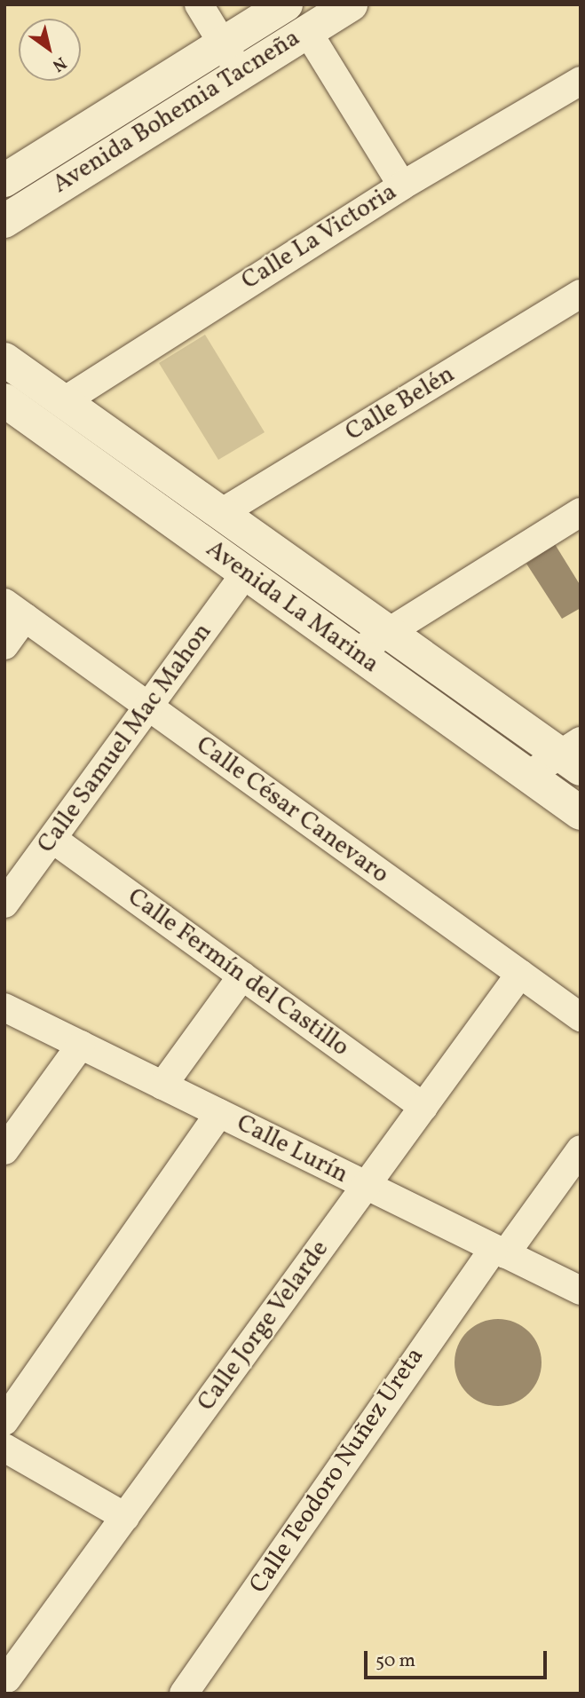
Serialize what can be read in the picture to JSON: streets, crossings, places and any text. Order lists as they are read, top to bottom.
{
  "streets": {
    "street": [
      "Avenida Bohemia Tacneña",
      "Calle La Victoria",
      "Calle Belén",
      "Avenida La Marina",
      "Calle Samuel Mac Mahon",
      "Calle César Canevaro",
      "Calle Fermín del Castillo",
      "Calle Lurín",
      "Calle Jorge Velarde",
      "Calle Teodoro Nuñez Ureta"
    ]
  },
  "crossings": [
    ["Calle La Victoria", "Avenida La Marina"],
    ["Calle Belén", "Avenida La Marina"],
    ["Avenida La Marina", "Calle Samuel Mac Mahon"],
    ["Calle Samuel Mac Mahon", "Calle César Canevaro"],
    ["Calle Samuel Mac Mahon", "Calle Fermín del Castillo"],
    ["Calle César Canevaro", "Calle Jorge Velarde"],
    ["Calle Fermín del Castillo", "Calle Jorge Velarde"],
    ["Calle Lurín", "Calle Jorge Velarde"],
    ["Calle Lurín", "Calle Teodoro Nuñez Ureta"]
  ],
  "scale_bar": "50 m",
  "north": "bottom right"
}
